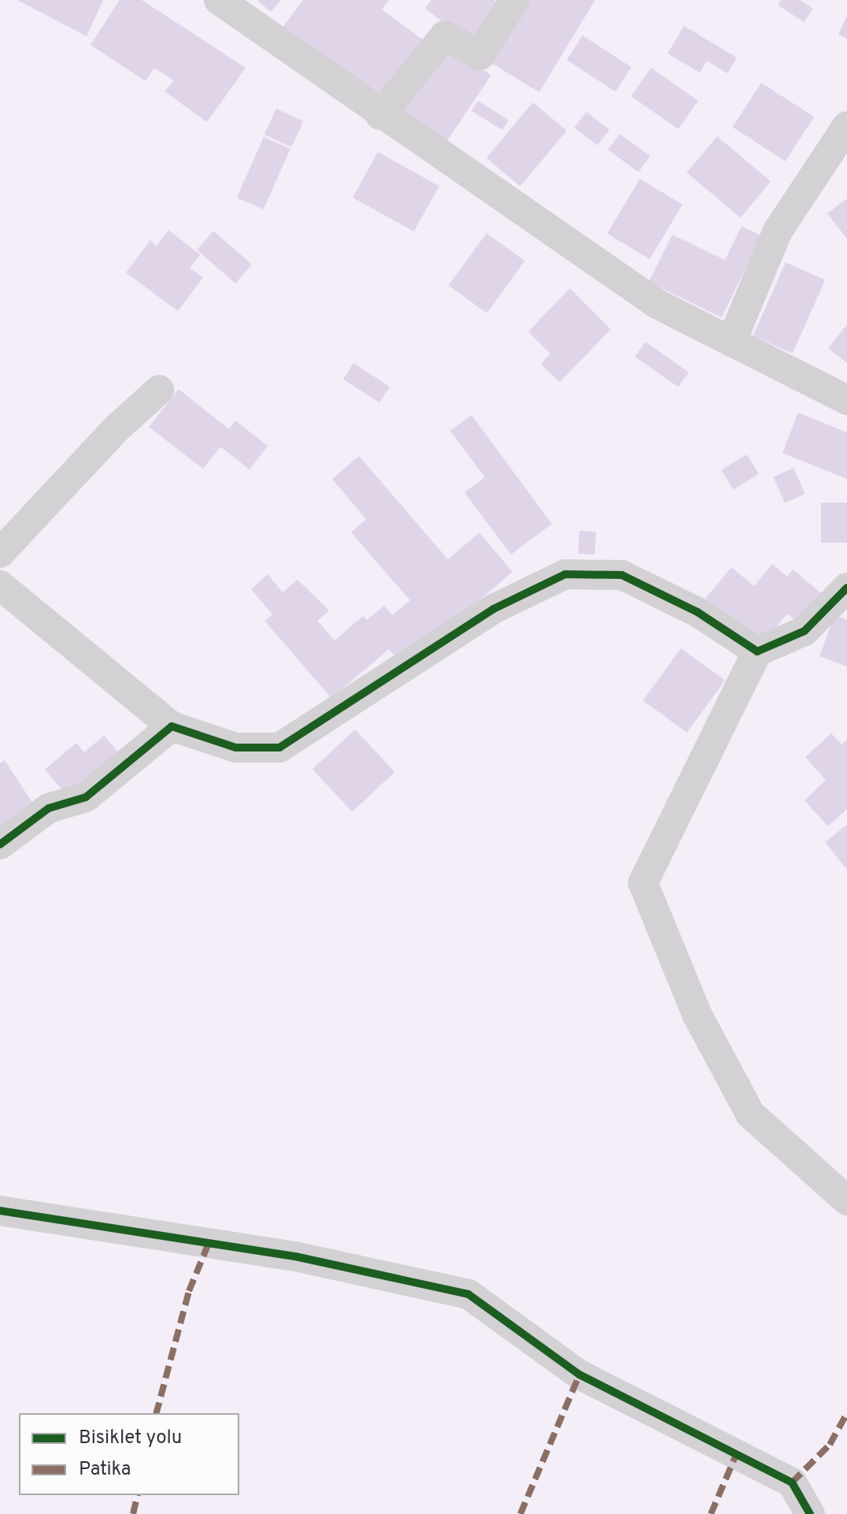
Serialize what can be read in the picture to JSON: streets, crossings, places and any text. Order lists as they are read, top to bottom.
{
  "legend": ["Bisiklet yolu", "Patika"]
}
